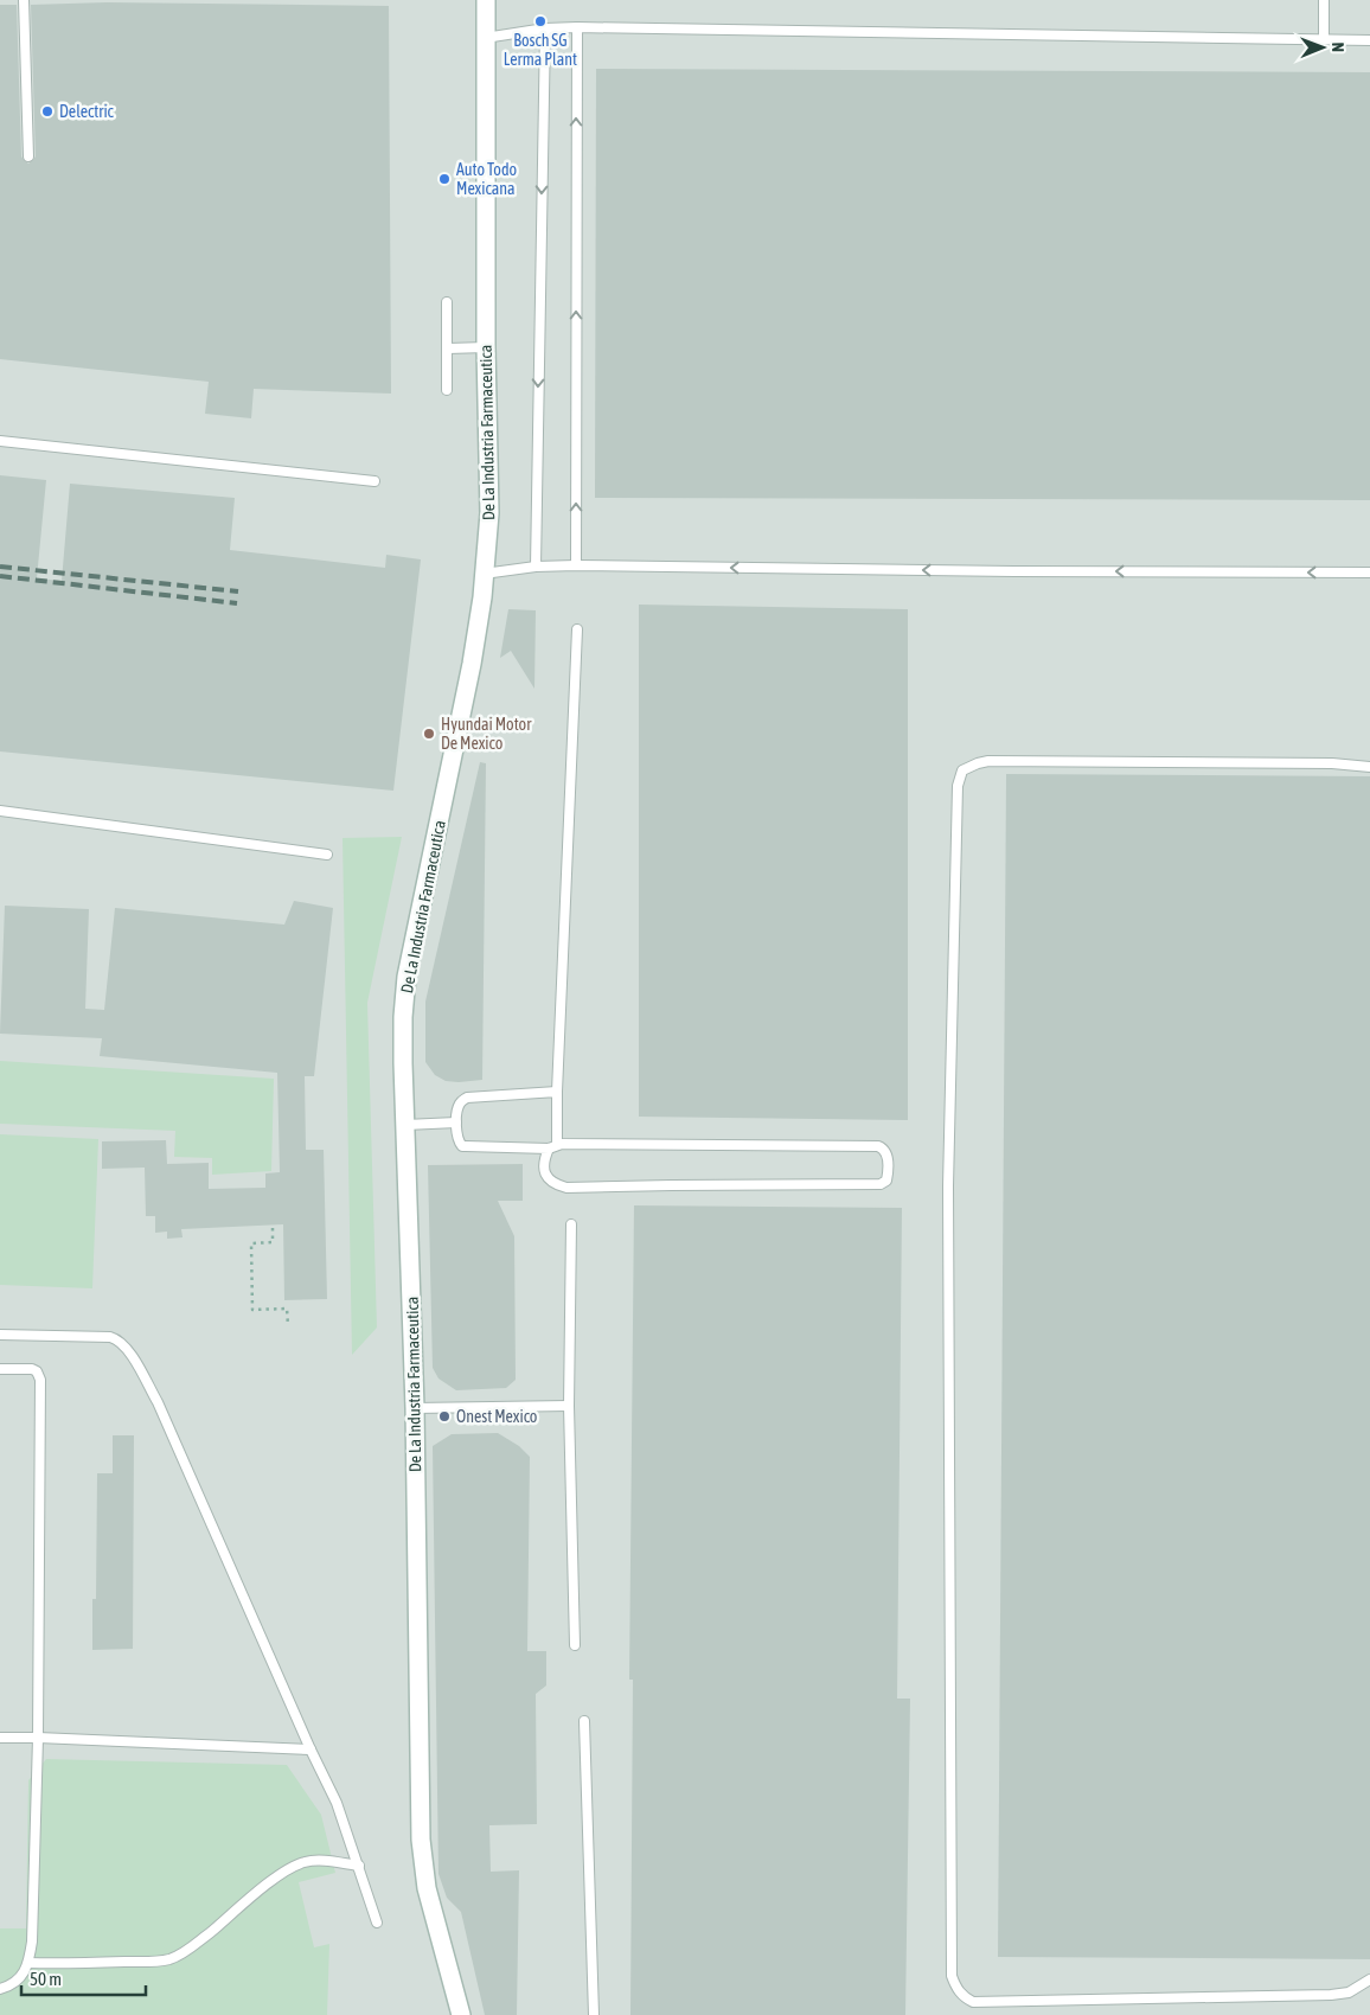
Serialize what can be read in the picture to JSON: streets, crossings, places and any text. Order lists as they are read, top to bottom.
{
  "streets": {
    "main road": ["De La Industria Farmaceutica"]
  },
  "places": [
    "Bosch SG Lerma Plant",
    "Delectric",
    "Auto Todo Mexicana",
    "Hyundai Motor De Mexico",
    "Onest Mexico"
  ],
  "scale_bar": "50 m",
  "north": "right"
}
